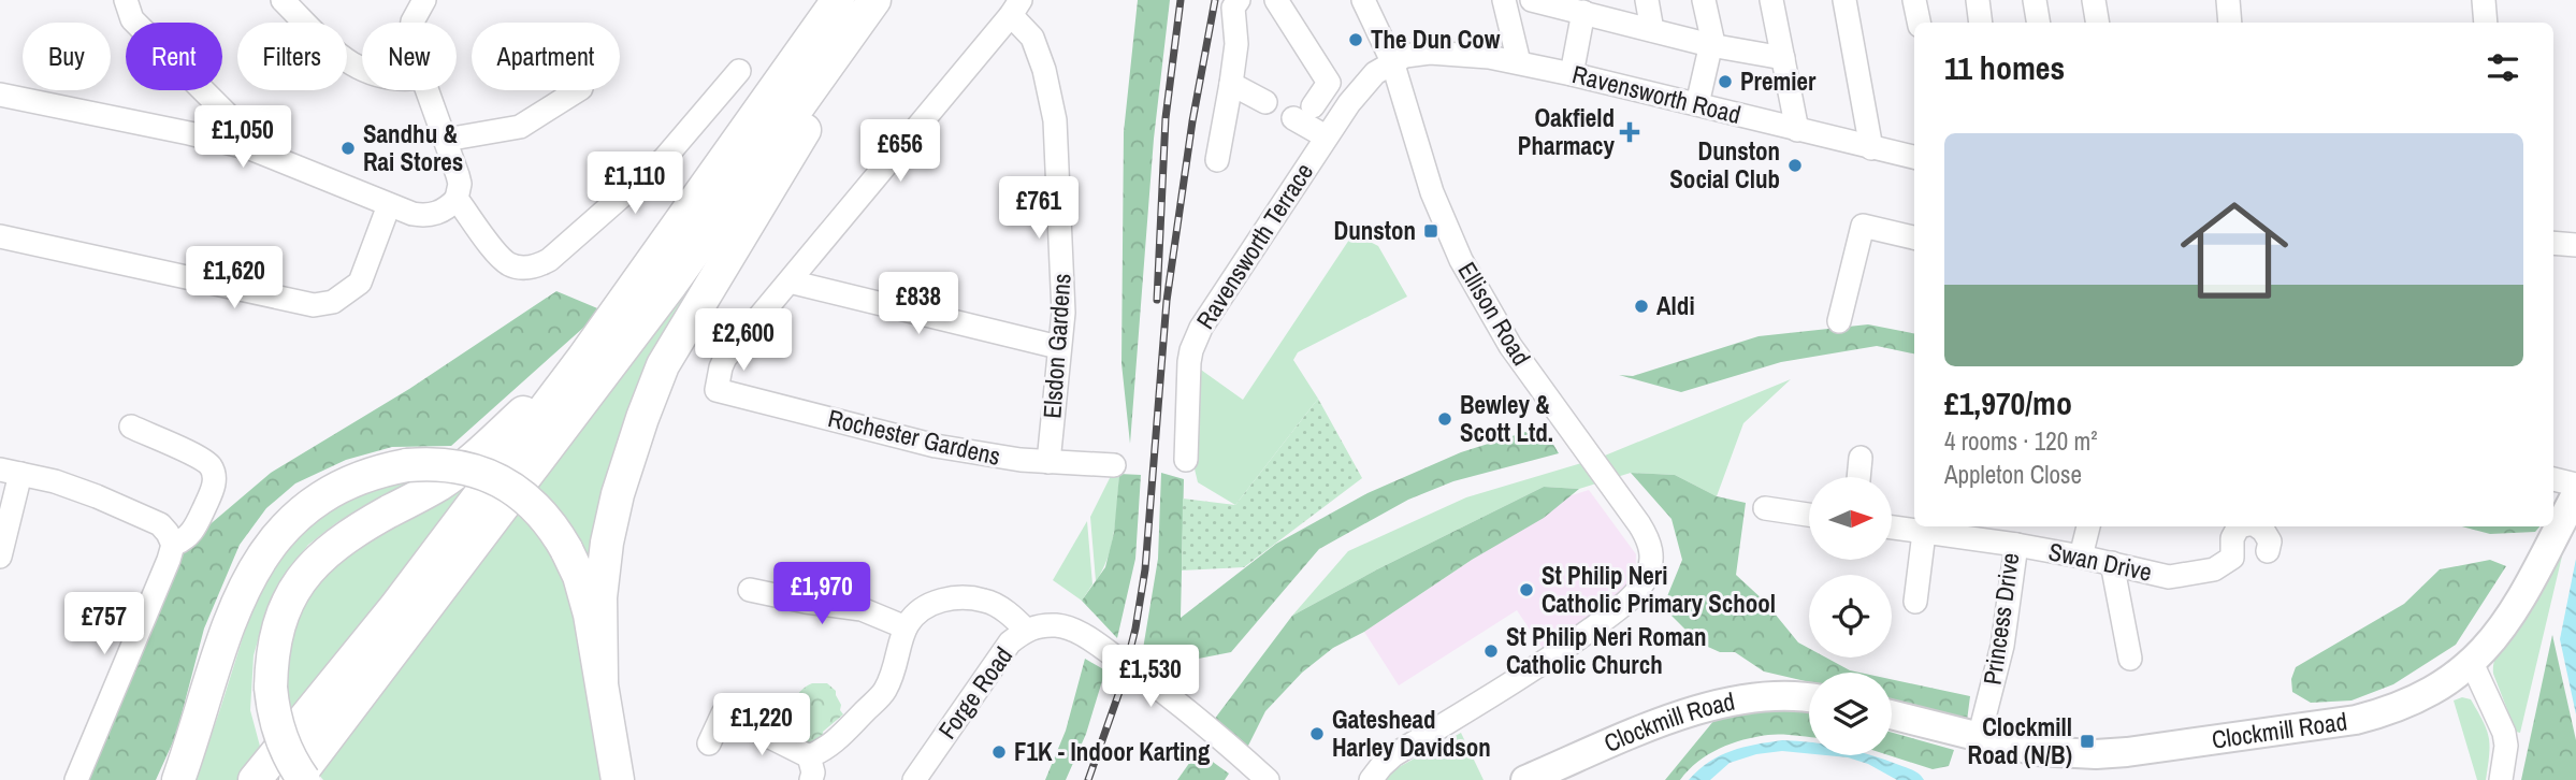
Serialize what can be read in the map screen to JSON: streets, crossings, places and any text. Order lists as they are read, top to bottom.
{
  "streets": {
    "main road": ["Clockmill Road"],
    "street": [
      "Ravensworth Road",
      "Ravensworth Terrace",
      "Ellison Road",
      "Elsdon Gardens",
      "Rochester Gardens",
      "Swan Drive",
      "Princess Drive",
      "Forge Road"
    ]
  },
  "crossings": [
    ["Ravensworth Road", "Ravensworth Terrace"],
    ["Ravensworth Road", "Ellison Road"],
    ["Ravensworth Terrace", "Ellison Road"],
    ["Elsdon Gardens", "Rochester Gardens"],
    ["Swan Drive", "Princess Drive"],
    ["Princess Drive", "Clockmill Road"]
  ],
  "places": {
    "other": [
      "The Dun Cow",
      "Premier",
      "Sandhu & Rai Stores",
      "Dunston Social Club",
      "Aldi",
      "Bewley & Scott Ltd.",
      "St Philip Neri Catholic Primary School",
      "St Philip Neri Roman Catholic Church",
      "Gateshead Harley Davidson",
      "F1K - Indoor Karting"
    ],
    "health": ["Oakfield Pharmacy"],
    "transit": ["Dunston", "Clockmill Road (N/B)"]
  },
  "north": "right",
  "page": {
    "chip": [
      "Buy",
      "Rent",
      "Filters",
      "New",
      "Apartment"
    ],
    "heading": "11 homes",
    "price": [
      "£1,050",
      "£656",
      "£1,110",
      "£761",
      "£1,620",
      "£838",
      "£2,600",
      "£1,970",
      "£757",
      "£1,530",
      "£1,220"
    ],
    "list": [
      {
        "name": "£1,970/mo",
        "note": "4 rooms · 120 m² · Appleton Close"
      }
    ]
  }
}
